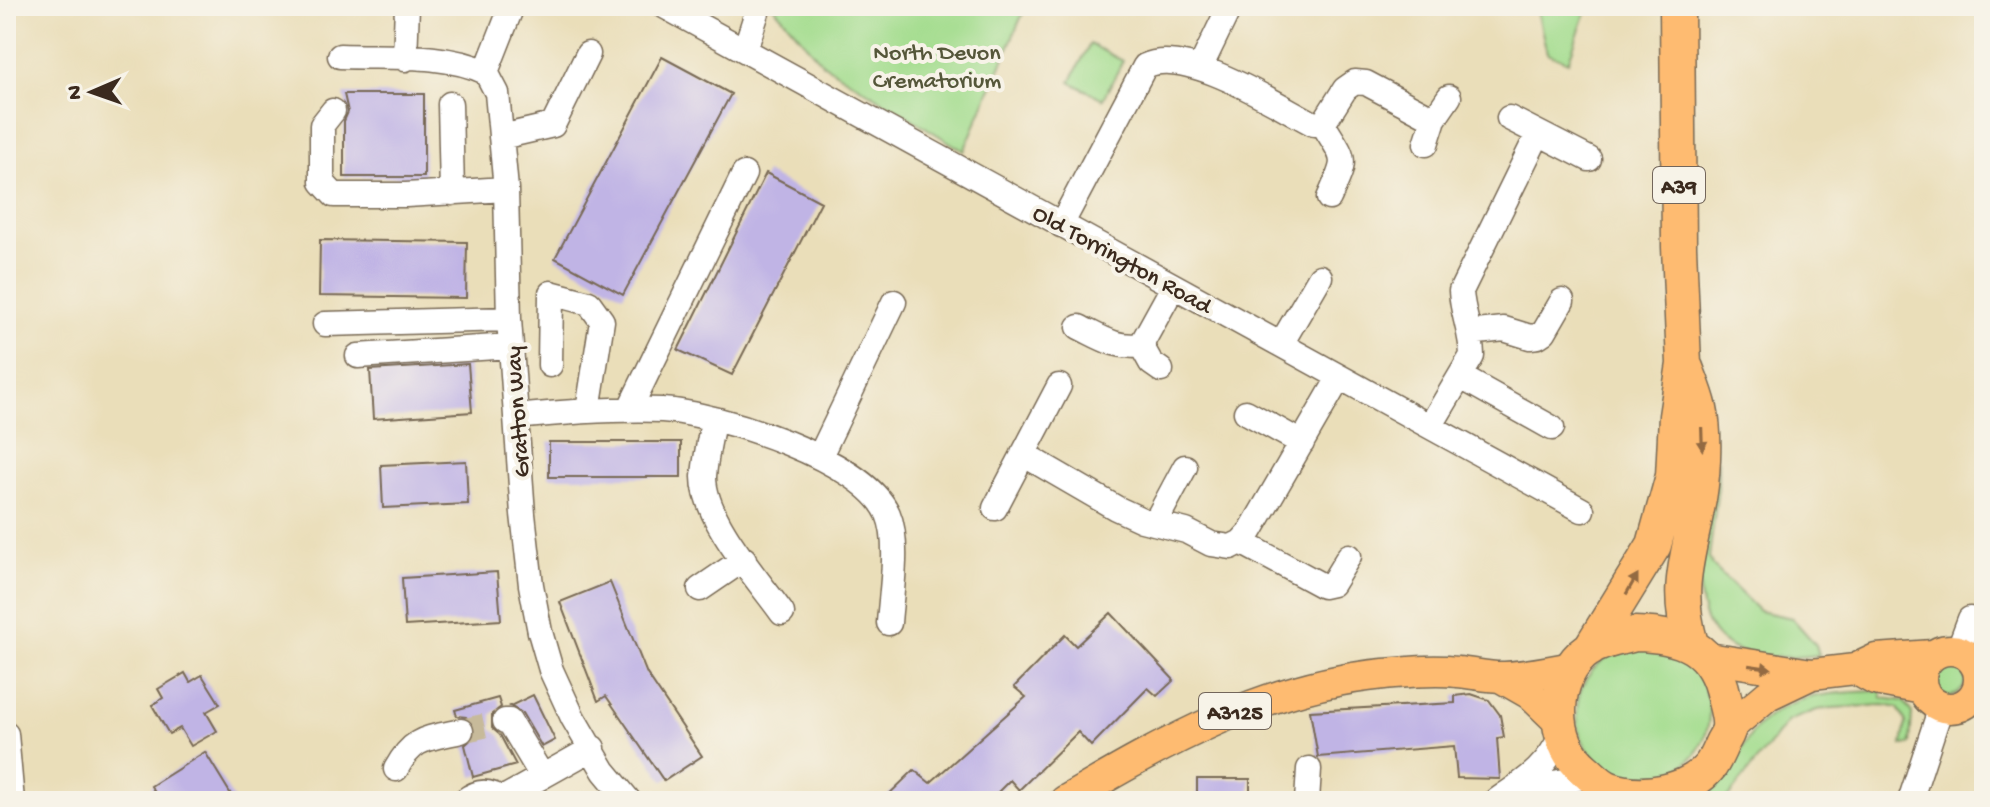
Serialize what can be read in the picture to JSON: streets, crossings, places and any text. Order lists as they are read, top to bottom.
{
  "streets": {
    "highway": ["A39"],
    "main road": ["A3125"],
    "street": ["Old Torrington Road", "Gratton Way"]
  },
  "crossings": [
    ["A39", "A3125"]
  ],
  "parks": ["North Devon Crematorium"],
  "north": "left"
}
